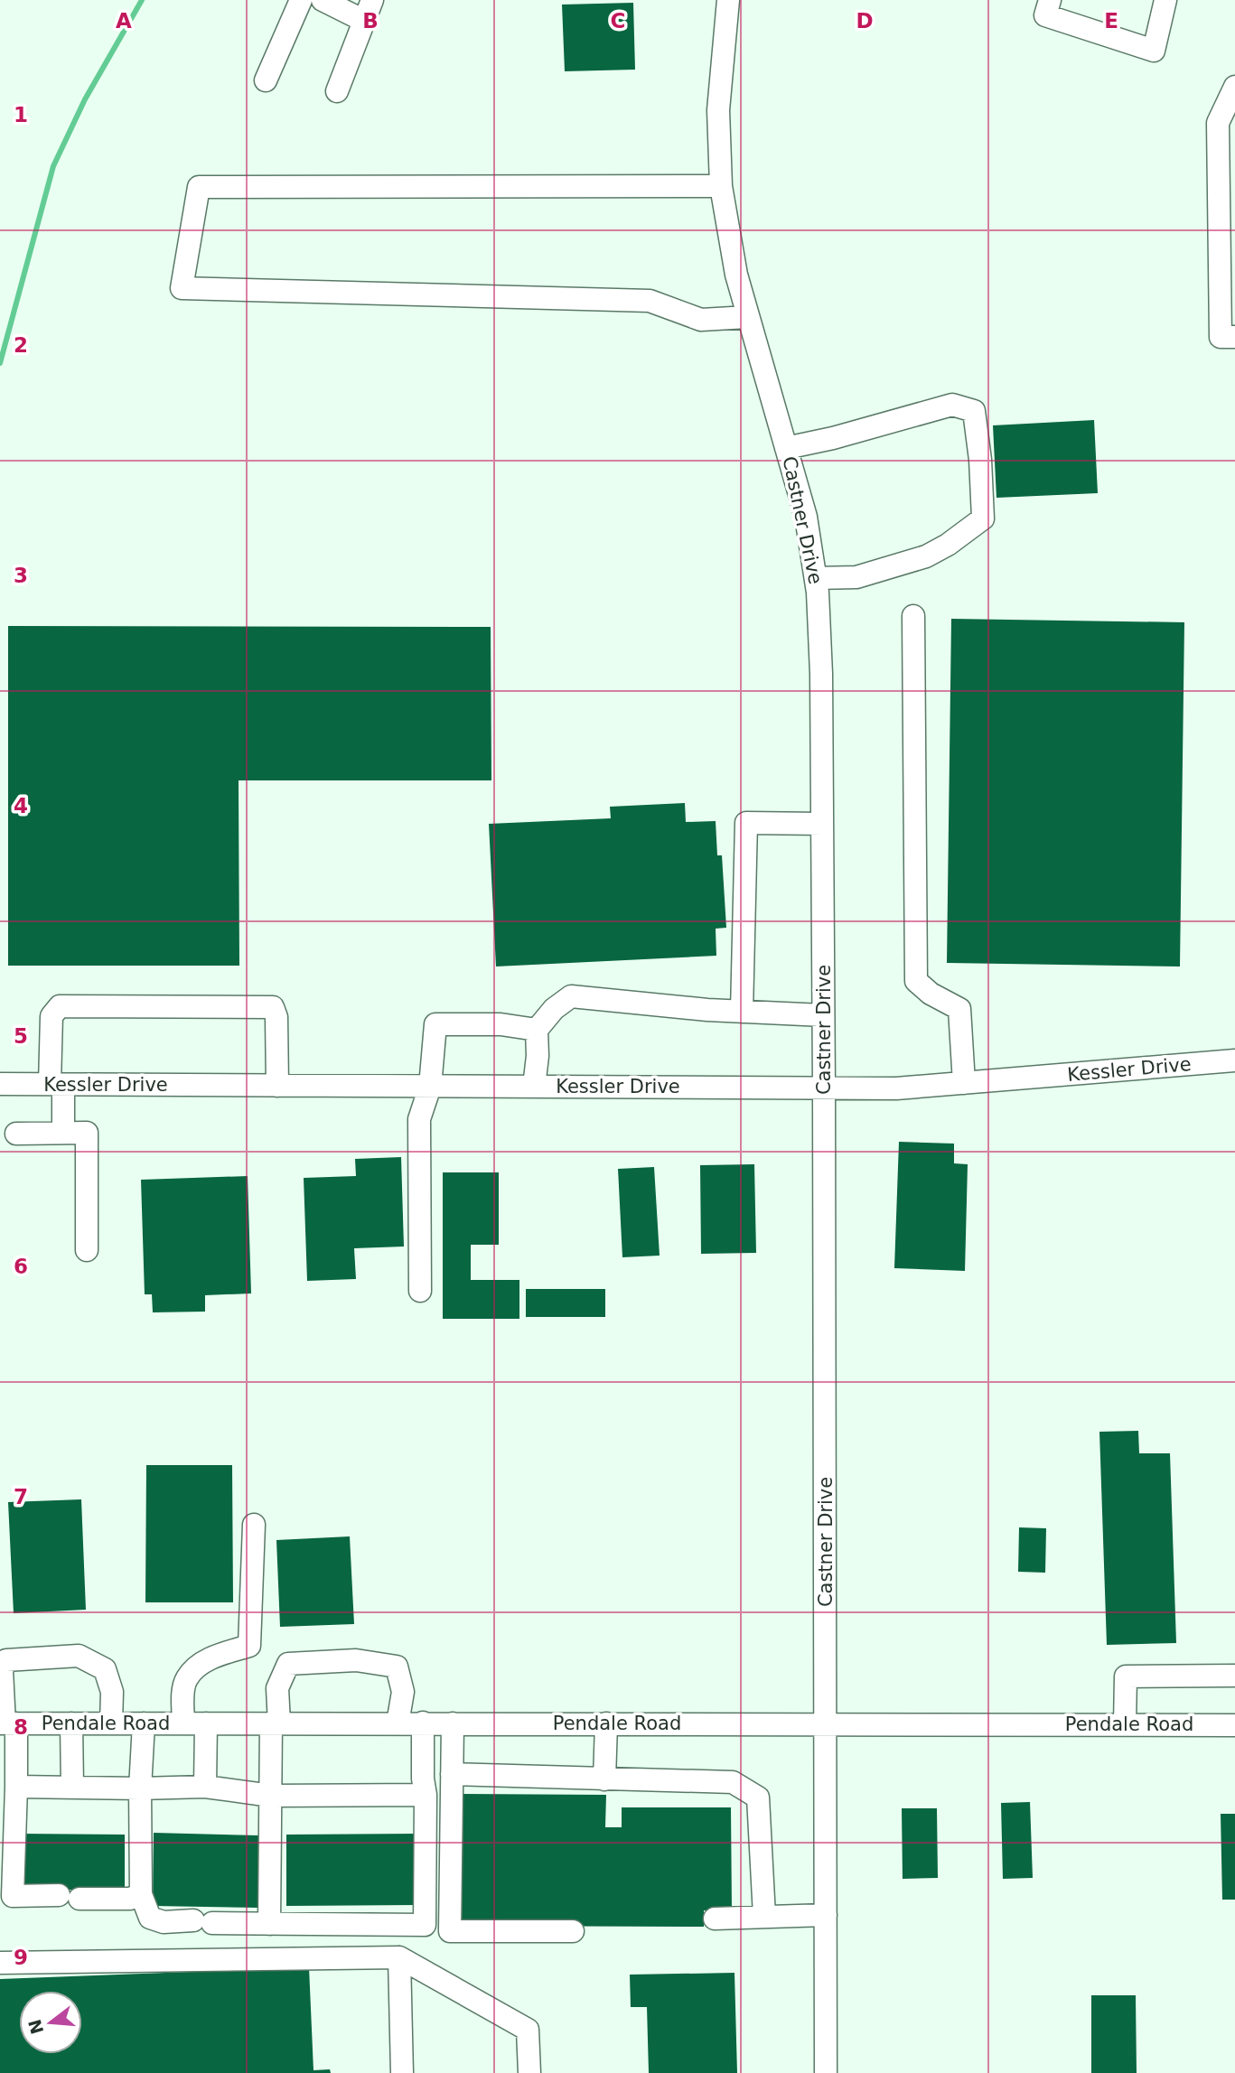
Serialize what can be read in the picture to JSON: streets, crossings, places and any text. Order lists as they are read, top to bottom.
{
  "streets": {
    "street": ["Castner Drive", "Kessler Drive", "Pendale Road"]
  },
  "crossings": [
    ["Castner Drive", "Kessler Drive"],
    ["Castner Drive", "Pendale Road"]
  ],
  "north": "left",
  "grid": {
    "columns": [
      "A",
      "B",
      "C",
      "D",
      "E"
    ],
    "rows": [
      "1",
      "2",
      "3",
      "4",
      "5",
      "6",
      "7",
      "8",
      "9"
    ]
  }
}
